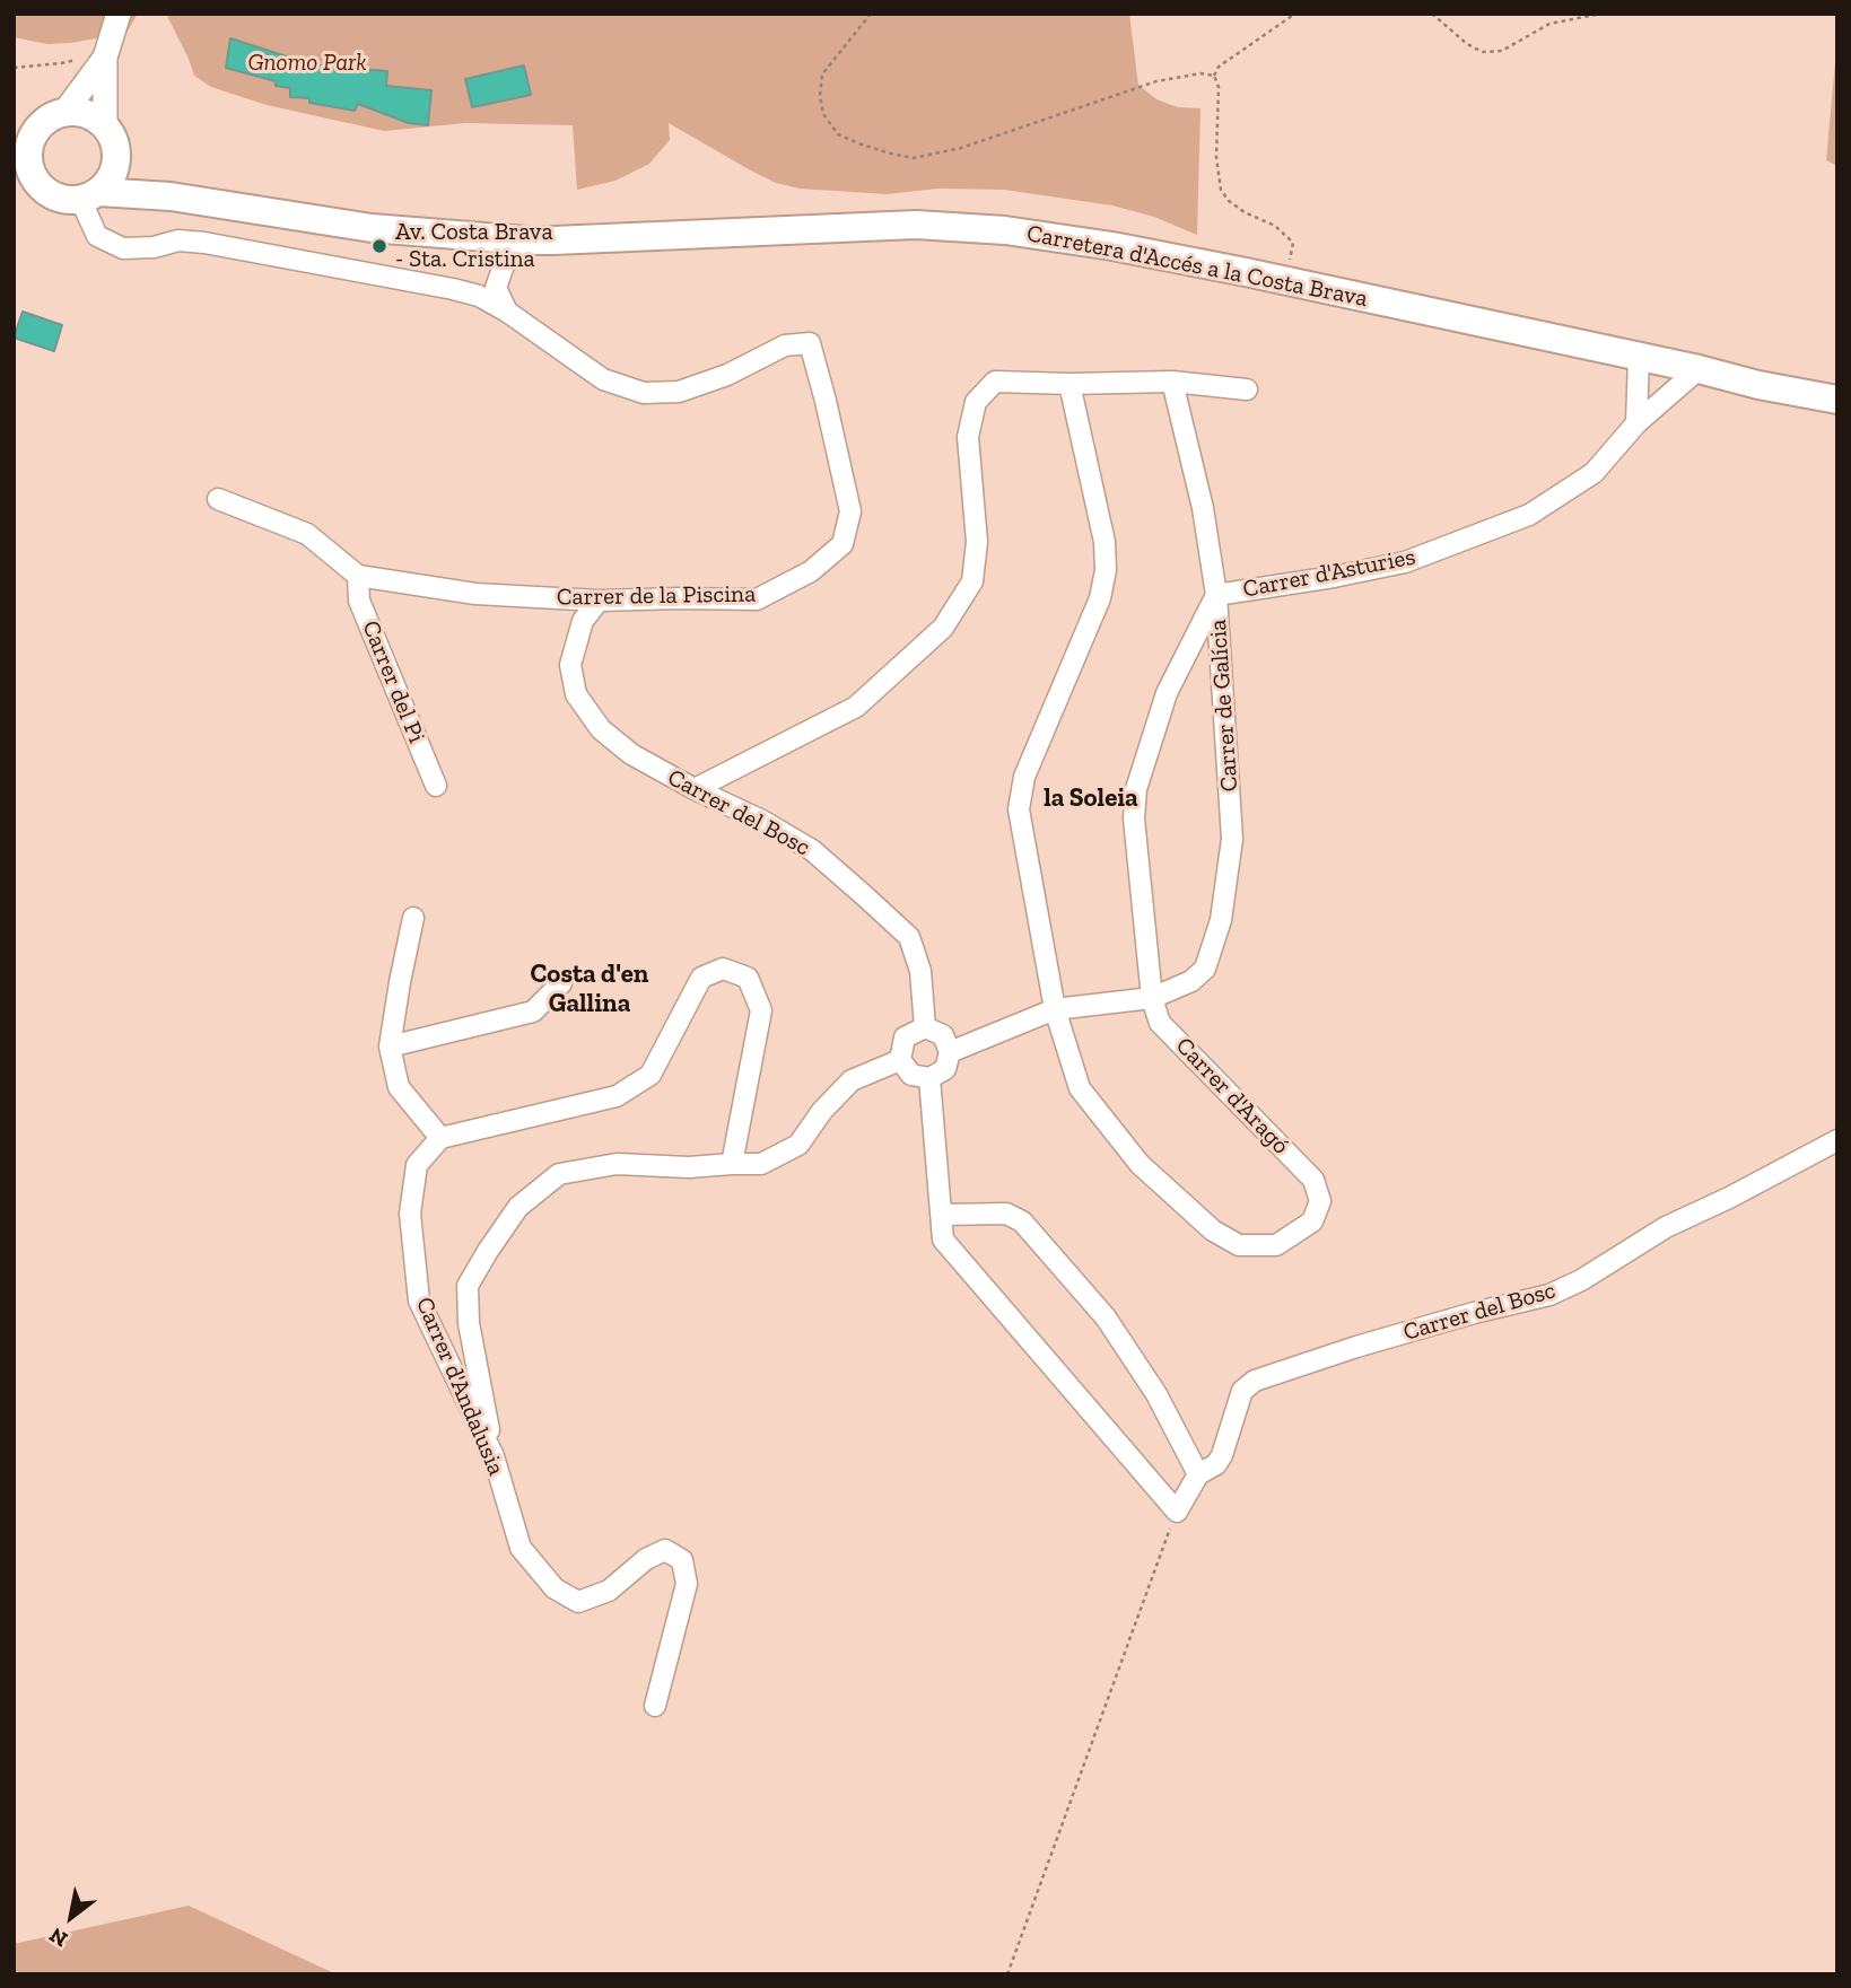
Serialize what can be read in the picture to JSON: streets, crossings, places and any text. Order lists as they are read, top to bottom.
{
  "streets": {
    "main road": ["Carretera d'Accés a la Costa Brava"],
    "street": [
      "Carrer d'Asturies",
      "Carrer de la Piscina",
      "Carrer del Pi",
      "Carrer de Galícia",
      "Carrer del Bosc",
      "Carrer d'Aragó",
      "Carrer d'Andalusia"
    ]
  },
  "crossings": [
    ["Carretera d'Accés a la Costa Brava", "Carrer d'Asturies"],
    ["Carretera d'Accés a la Costa Brava", "Carrer de la Piscina"],
    ["Carrer d'Asturies", "Carrer de Galícia"],
    ["Carrer d'Asturies", "Carrer d'Aragó"],
    ["Carrer de la Piscina", "Carrer del Pi"],
    ["Carrer de la Piscina", "Carrer del Bosc"],
    ["Carrer de Galícia", "Carrer del Bosc"],
    ["Carrer de Galícia", "Carrer d'Aragó"]
  ],
  "districts": ["la Soleia", "Costa d'en Gallina"],
  "parks": ["Gnomo Park"],
  "places": ["Av. Costa Brava - Sta. Cristina"],
  "north": "bottom left"
}
